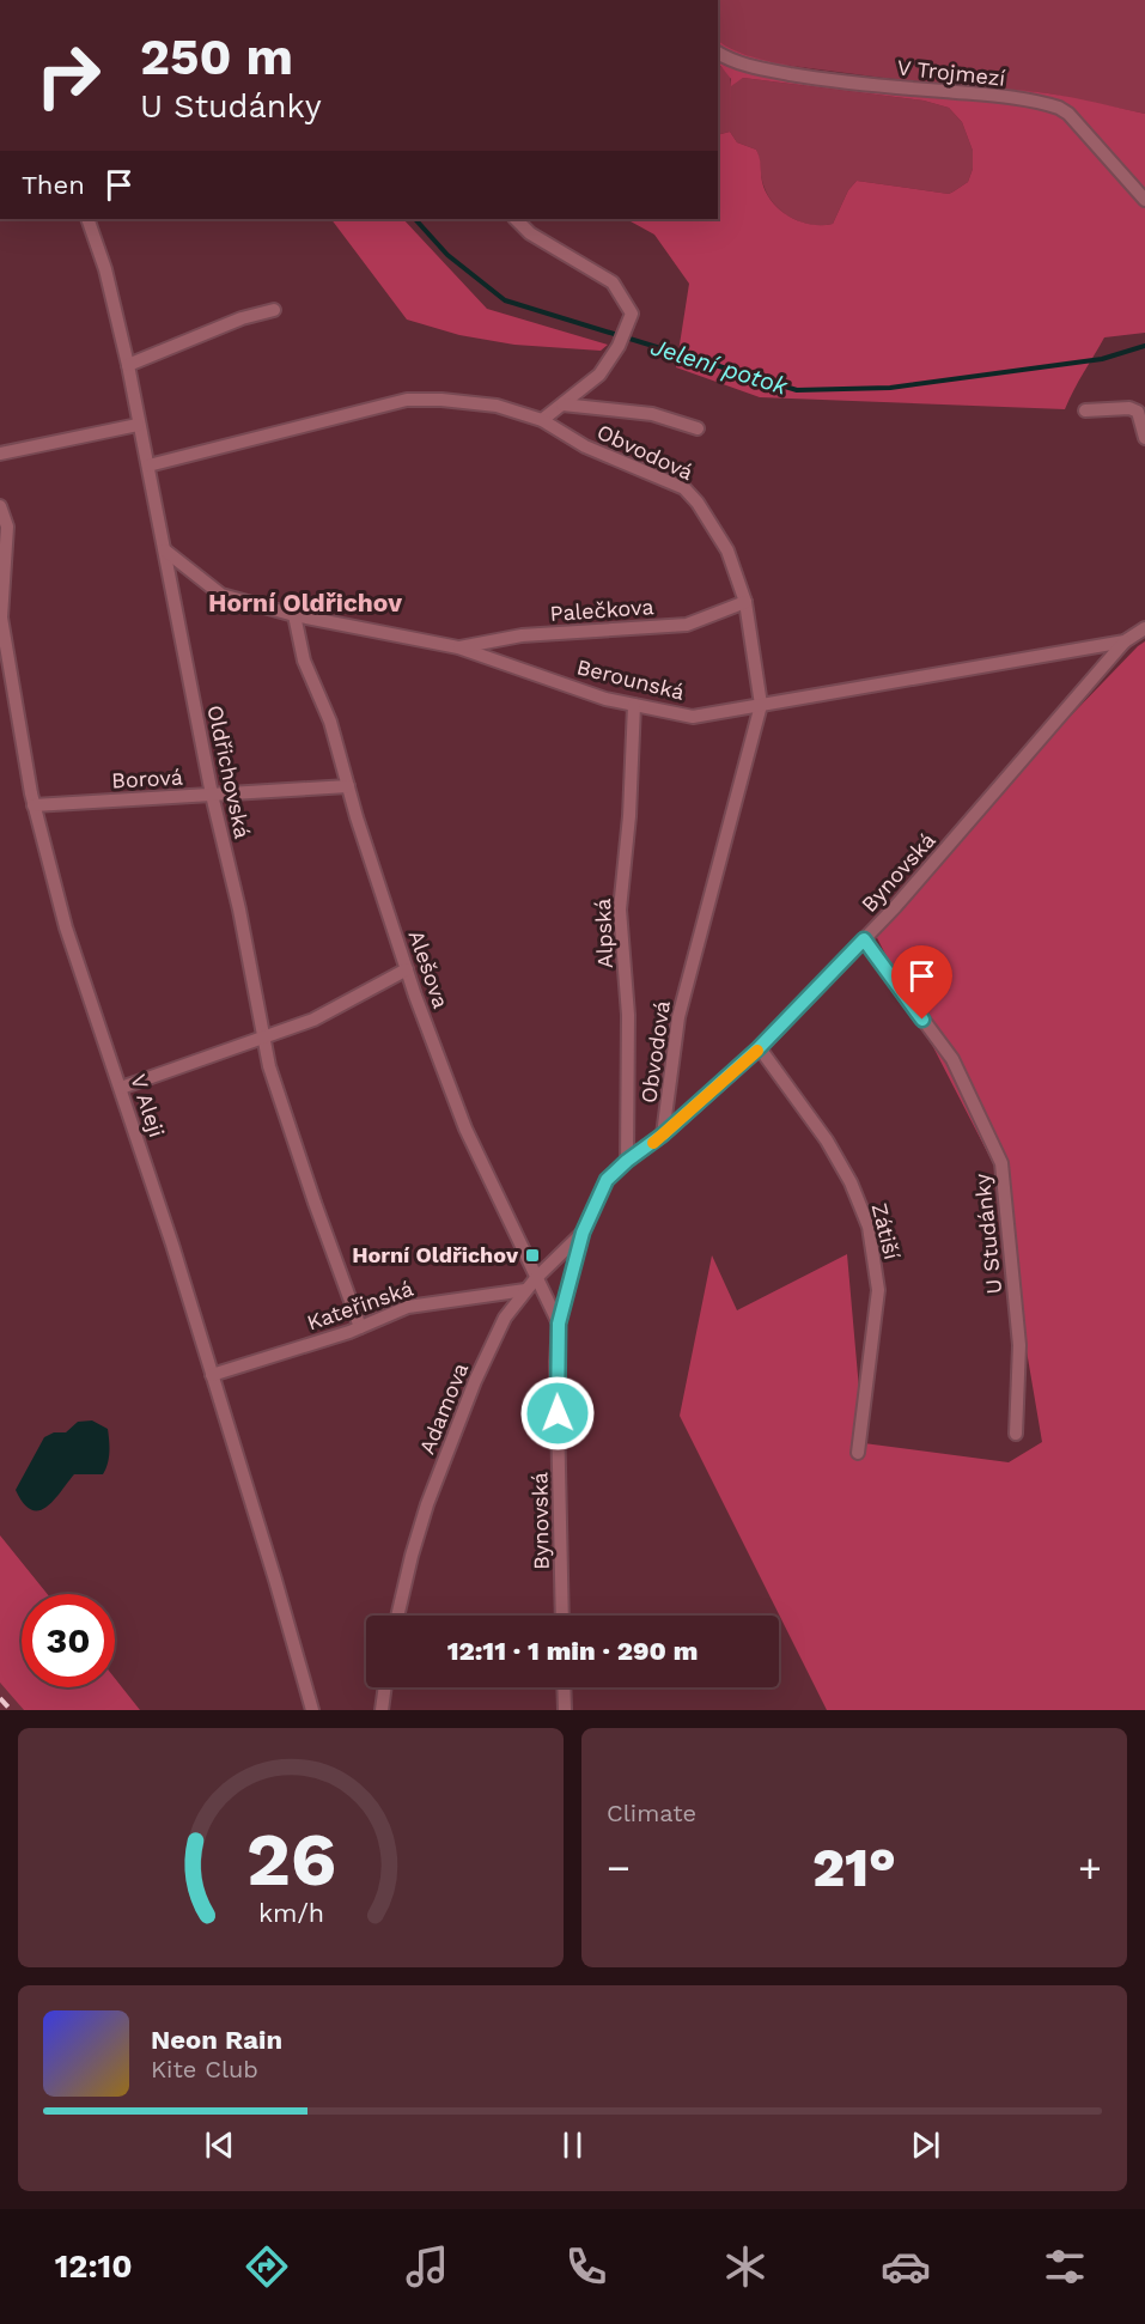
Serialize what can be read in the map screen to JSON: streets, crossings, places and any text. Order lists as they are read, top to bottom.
{
  "streets": {
    "street": [
      "V Trojmezí",
      "Obvodová",
      "Palečkova",
      "Berounská",
      "Oldřichovská",
      "Borová",
      "Bynovská",
      "Alpská",
      "Alešova",
      "V Aleji",
      "Zátiší",
      "U Studánky",
      "Kateřinská",
      "Adamova"
    ]
  },
  "crossings": [
    ["Obvodová", "Palečkova"],
    ["Obvodová", "Berounská"],
    ["Obvodová", "Oldřichovská"],
    ["Obvodová", "Bynovská"],
    ["Palečkova", "Berounská"],
    ["Berounská", "Oldřichovská"],
    ["Berounská", "Bynovská"],
    ["Berounská", "Alpská"],
    ["Berounská", "Alešova"],
    ["Oldřichovská", "Borová"],
    ["Oldřichovská", "Kateřinská"],
    ["Borová", "Alešova"],
    ["Borová", "V Aleji"],
    ["Bynovská", "Alpská"],
    ["Bynovská", "Alešova"],
    ["Bynovská", "Zátiší"],
    ["Bynovská", "U Studánky"],
    ["Bynovská", "Adamova"],
    ["Alešova", "Adamova"],
    ["V Aleji", "Kateřinská"],
    ["Kateřinská", "Adamova"]
  ],
  "districts": ["Horní Oldřichov"],
  "water": ["Jelení potok"],
  "places": {
    "transit": ["Horní Oldřichov"]
  },
  "page": {
    "turn": ["250 m", "U Studánky"],
    "then": "Then",
    "limit": "30",
    "trip": "12:11 · 1 min · 290 m",
    "tile": "Climate",
    "heat": ["−", "21°", "+"],
    "song": ["Neon Rain", "Kite Club"],
    "tabs": "12:10",
    "gauge": ["26", "km/h"]
  }
}
